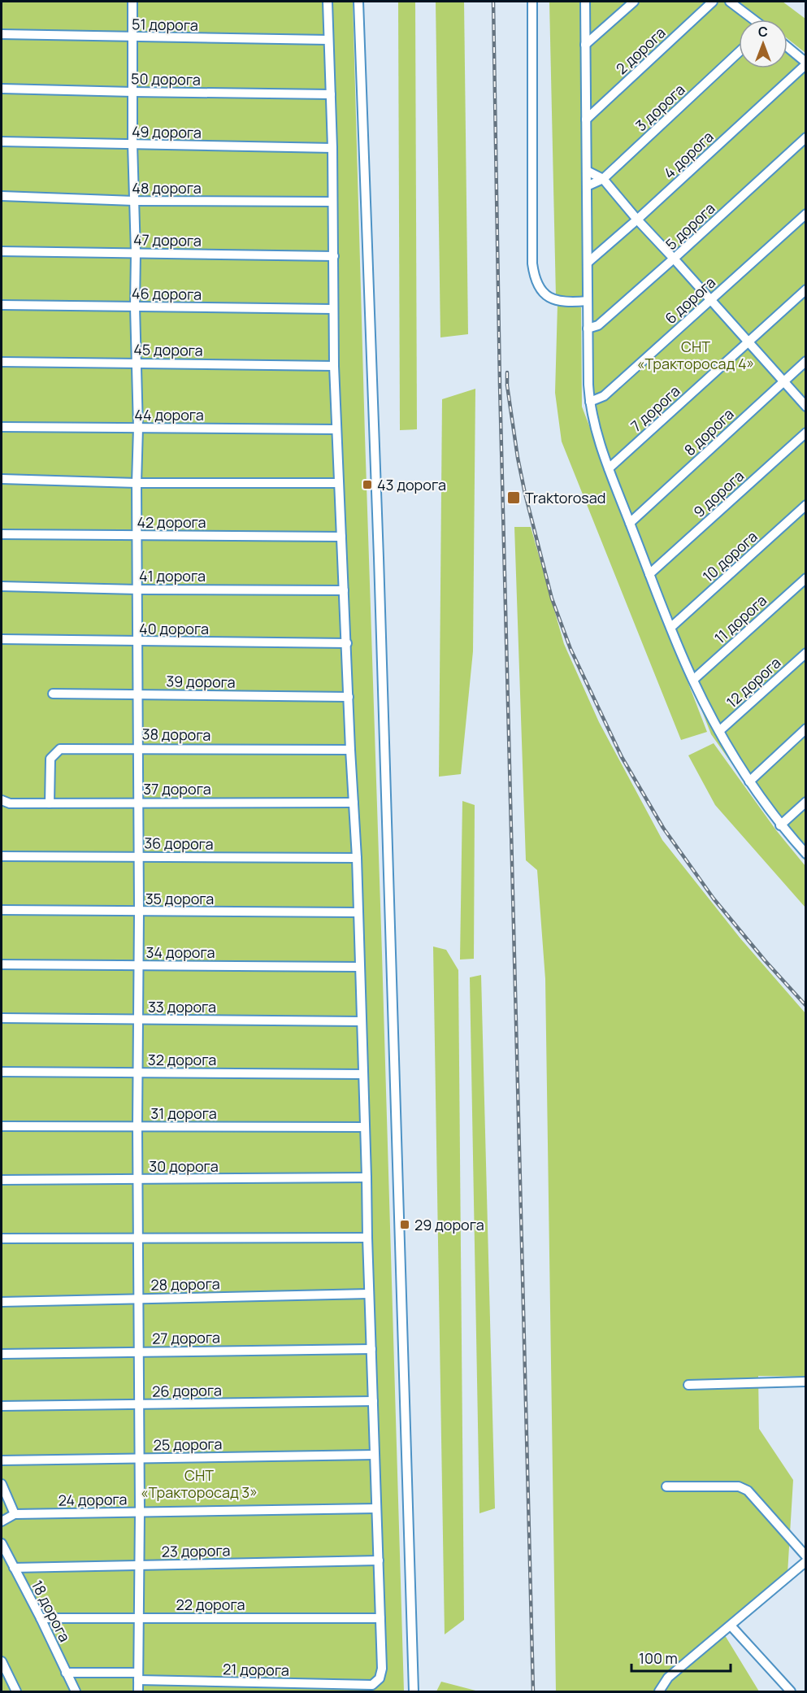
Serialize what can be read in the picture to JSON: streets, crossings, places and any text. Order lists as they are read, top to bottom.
{
  "streets": {
    "street": [
      "51 дорога",
      "2 дорога",
      "50 дорога",
      "3 дорога",
      "49 дорога",
      "4 дорога",
      "48 дорога",
      "5 дорога",
      "47 дорога",
      "46 дорога",
      "6 дорога",
      "45 дорога",
      "7 дорога",
      "44 дорога",
      "8 дорога",
      "9 дорога",
      "42 дорога",
      "10 дорога",
      "41 дорога",
      "11 дорога",
      "40 дорога",
      "39 дорога",
      "12 дорога",
      "38 дорога",
      "37 дорога",
      "36 дорога",
      "35 дорога",
      "34 дорога",
      "33 дорога",
      "32 дорога",
      "31 дорога",
      "30 дорога",
      "28 дорога",
      "27 дорога",
      "26 дорога",
      "25 дорога",
      "24 дорога",
      "23 дорога",
      "22 дорога",
      "18 дорога",
      "21 дорога"
    ]
  },
  "crossings": [
    ["38 дорога", "37 дорога"],
    ["23 дорога", "18 дорога"],
    ["22 дорога", "18 дорога"],
    ["22 дорога", "21 дорога"],
    ["18 дорога", "21 дорога"]
  ],
  "parks": ["СНТ «Тракторосад 4»", "СНТ «Тракторосад 3»"],
  "places": {
    "transit": ["43 дорога", "Traktorosad", "29 дорога"]
  },
  "scale_bar": "100 m",
  "north": "top"
}
